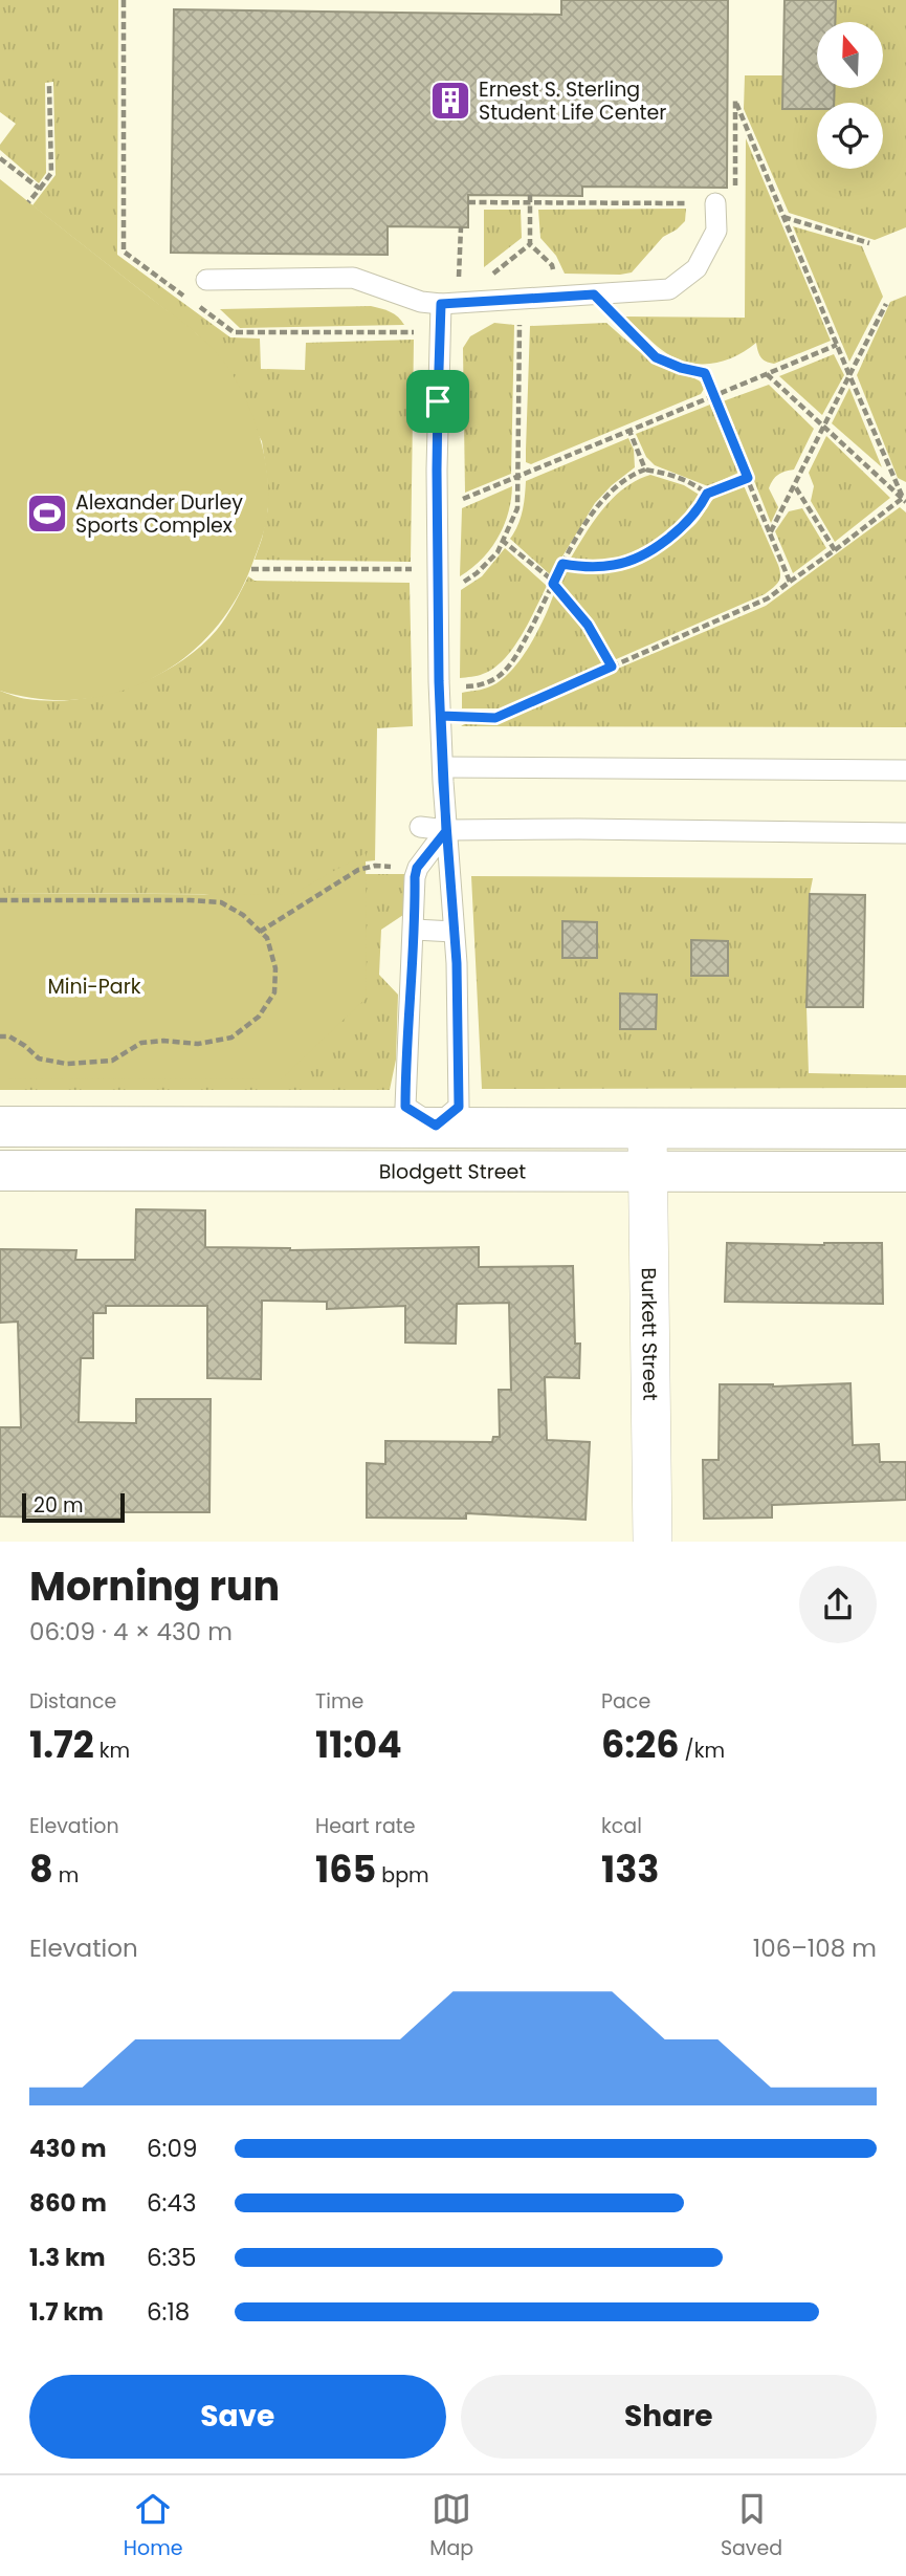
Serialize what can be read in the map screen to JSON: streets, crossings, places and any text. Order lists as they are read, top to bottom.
{
  "streets": {
    "main road": ["Blodgett Street"],
    "street": ["Burkett Street"]
  },
  "crossings": [
    ["Blodgett Street", "Burkett Street"]
  ],
  "parks": ["Mini-Park"],
  "places": {
    "building": ["Ernest S. Sterling Student Life Center"],
    "sports": ["Alexander Durley Sports Complex"]
  },
  "scale_bar": "20 m",
  "north": "top",
  "page": {
    "scale": "20 m",
    "heading": ["Morning run", "06:09 · 4 × 430 m"],
    "stats": [
      ["Distance", "1.72 km"],
      ["Time", "11:04"],
      ["Pace", "6:26 /km"],
      ["Elevation", "8 m"],
      ["Heart rate", "165 bpm"],
      ["kcal", "133"]
    ],
    "chart": ["Elevation", "106–108 m"],
    "list": [
      {
        "name": "430 m",
        "note": "6:09"
      },
      {
        "name": "860 m",
        "note": "6:43"
      },
      {
        "name": "1.3 km",
        "note": "6:35"
      },
      {
        "name": "1.7 km",
        "note": "6:18"
      }
    ],
    "buttons": ["Save", "Share"],
    "tabs": ["Home", "Map", "Saved"]
  }
}
